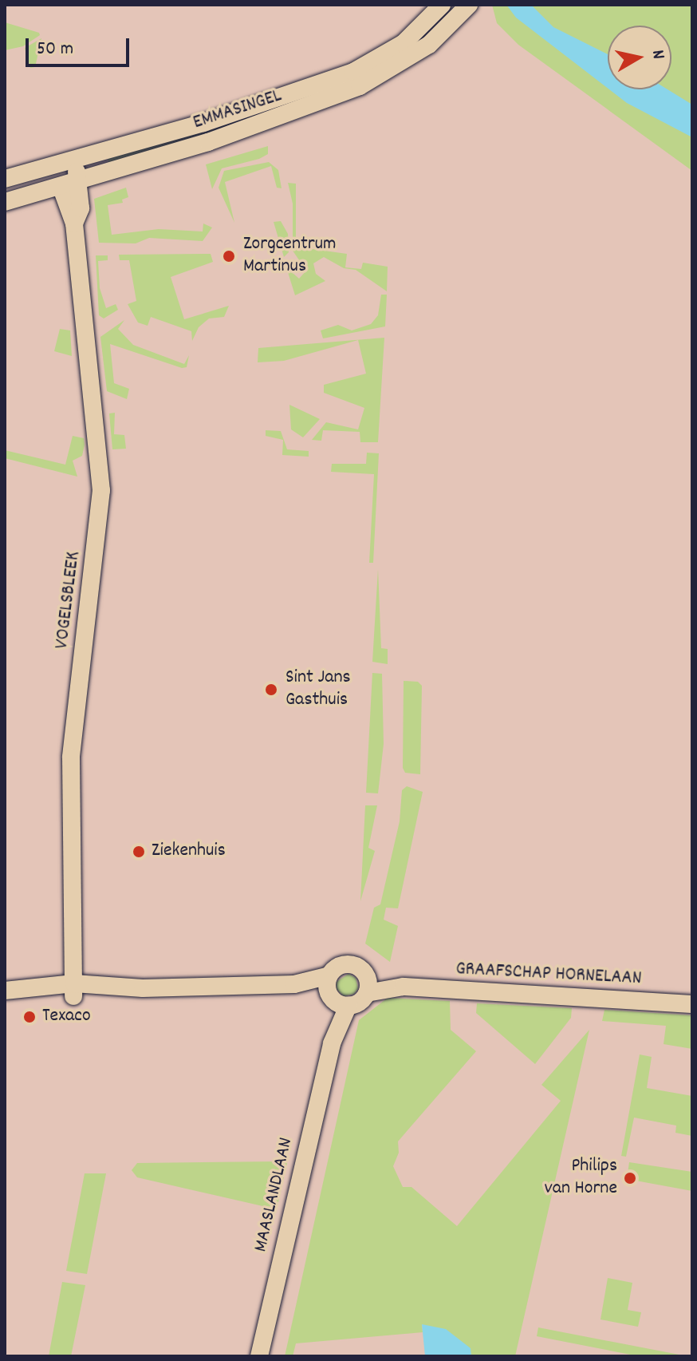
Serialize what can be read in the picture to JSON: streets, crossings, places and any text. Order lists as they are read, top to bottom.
{
  "streets": {
    "street": [
      "EMMASINGEL",
      "VOGELSBLEEK",
      "GRAAFSCHAP HORNELAAN",
      "MAASLANDLAAN"
    ]
  },
  "crossings": [
    ["EMMASINGEL", "VOGELSBLEEK"]
  ],
  "places": [
    "Zorgcentrum Martinus",
    "Sint Jans Gasthuis",
    "Ziekenhuis",
    "Texaco",
    "Philips van Horne"
  ],
  "scale_bar": "50 m",
  "north": "right"
}
